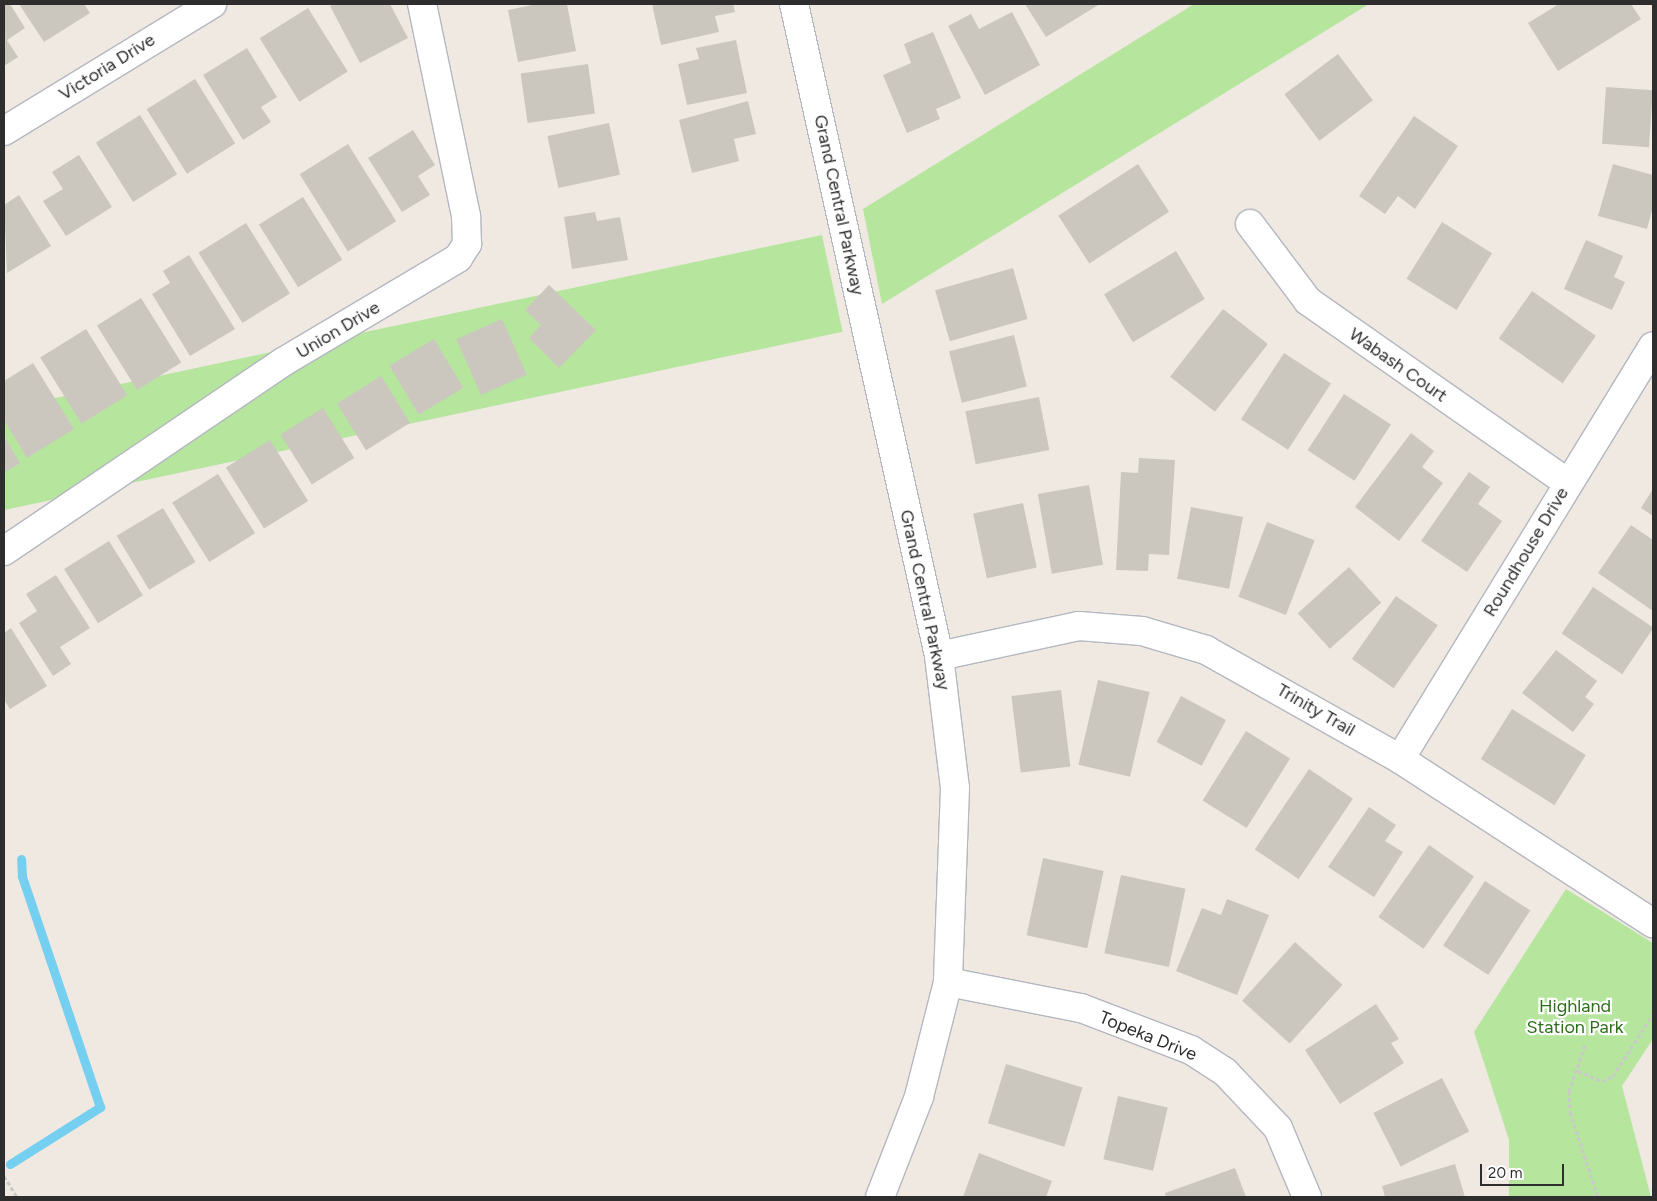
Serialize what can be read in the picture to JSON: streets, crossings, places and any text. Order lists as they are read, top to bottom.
{
  "streets": {
    "street": [
      "Victoria Drive",
      "Grand Central Parkway",
      "Union Drive",
      "Wabash Court",
      "Roundhouse Drive",
      "Trinity Trail",
      "Topeka Drive"
    ]
  },
  "crossings": [
    ["Grand Central Parkway", "Trinity Trail"],
    ["Grand Central Parkway", "Topeka Drive"],
    ["Wabash Court", "Roundhouse Drive"],
    ["Roundhouse Drive", "Trinity Trail"]
  ],
  "parks": ["Highland Station Park"],
  "scale_bar": "20 m"
}
